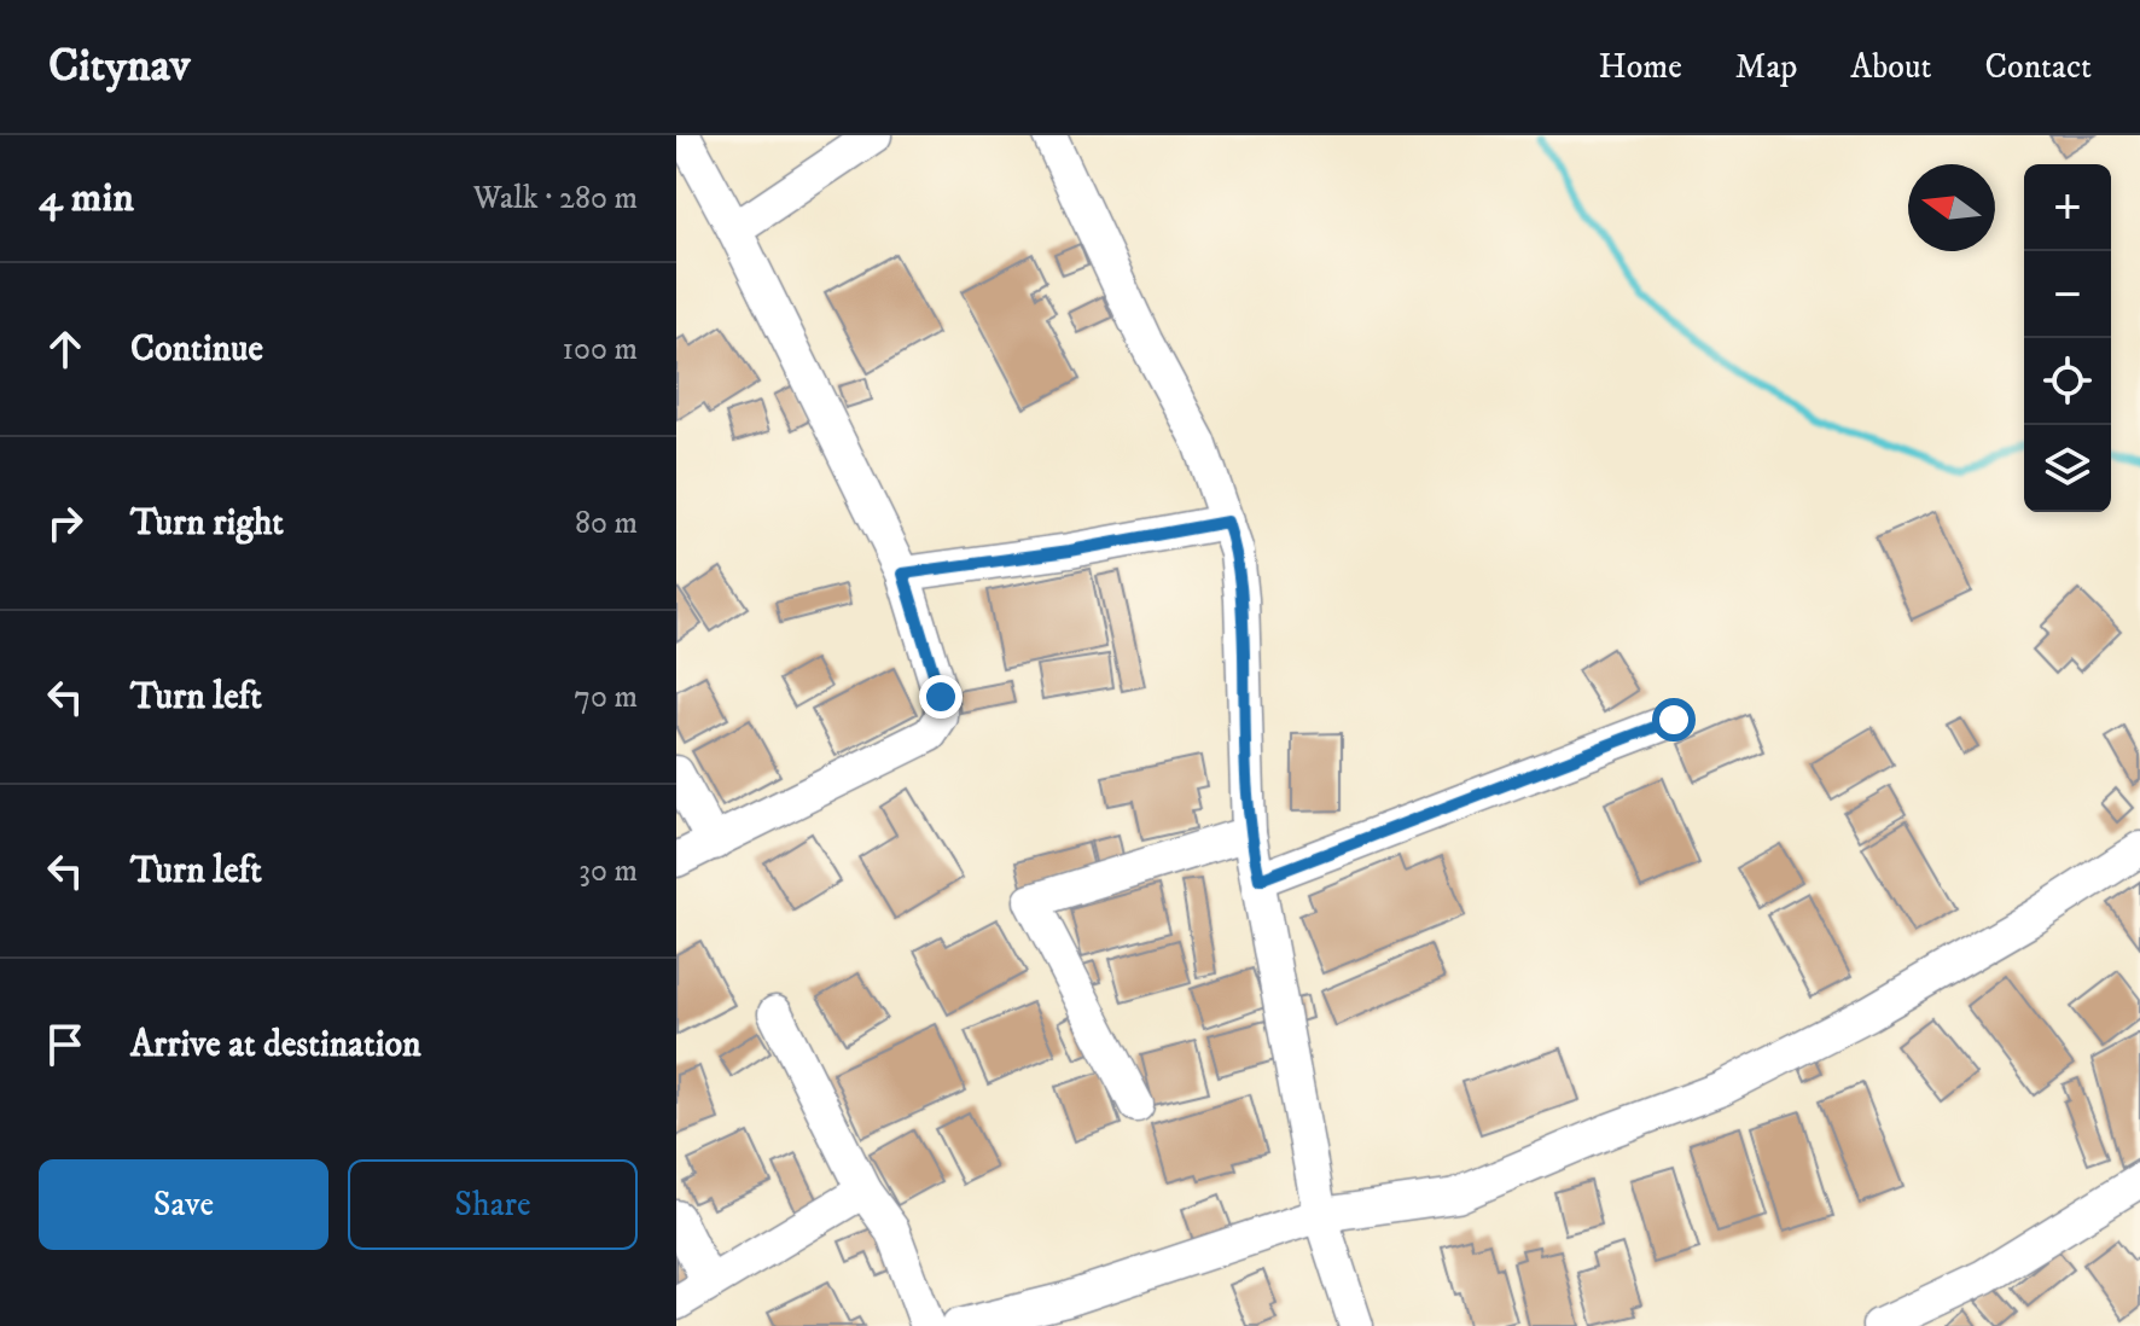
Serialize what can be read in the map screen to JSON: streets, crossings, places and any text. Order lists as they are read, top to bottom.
{
  "north": "left",
  "page": {
    "header": "Citynav",
    "nav": [
      "Home",
      "Map",
      "About",
      "Contact"
    ],
    "heading": ["4 min", "Walk · 280 m"],
    "map_buttons": ["+", "−"],
    "list": [
      ["Continue", "100 m"],
      ["Turn right", "80 m"],
      ["Turn left", "70 m"],
      ["Turn left", "30 m"],
      "Arrive at destination"
    ],
    "buttons": ["Save", "Share"]
  }
}
